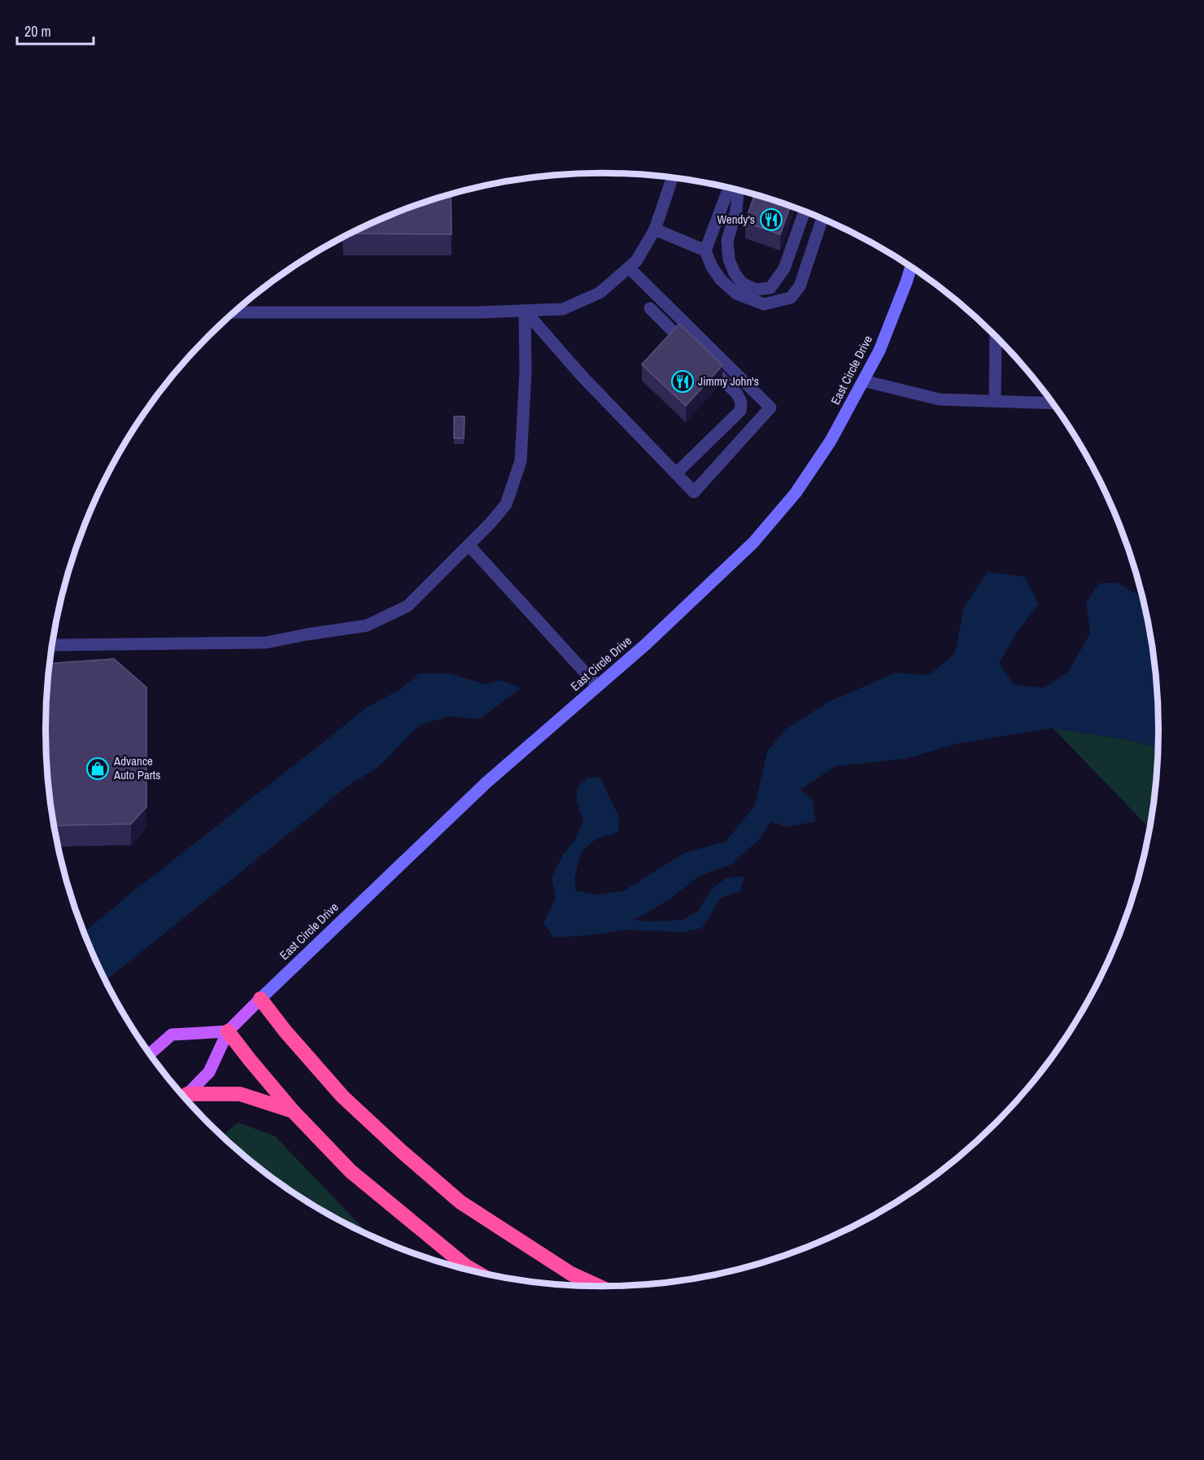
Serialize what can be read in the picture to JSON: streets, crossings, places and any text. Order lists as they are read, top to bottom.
{
  "streets": {
    "main road": ["East Circle Drive"]
  },
  "places": {
    "restaurant": ["Wendy's", "Jimmy John's"],
    "shop": ["Advance Auto Parts"]
  },
  "scale_bar": "20 m"
}
